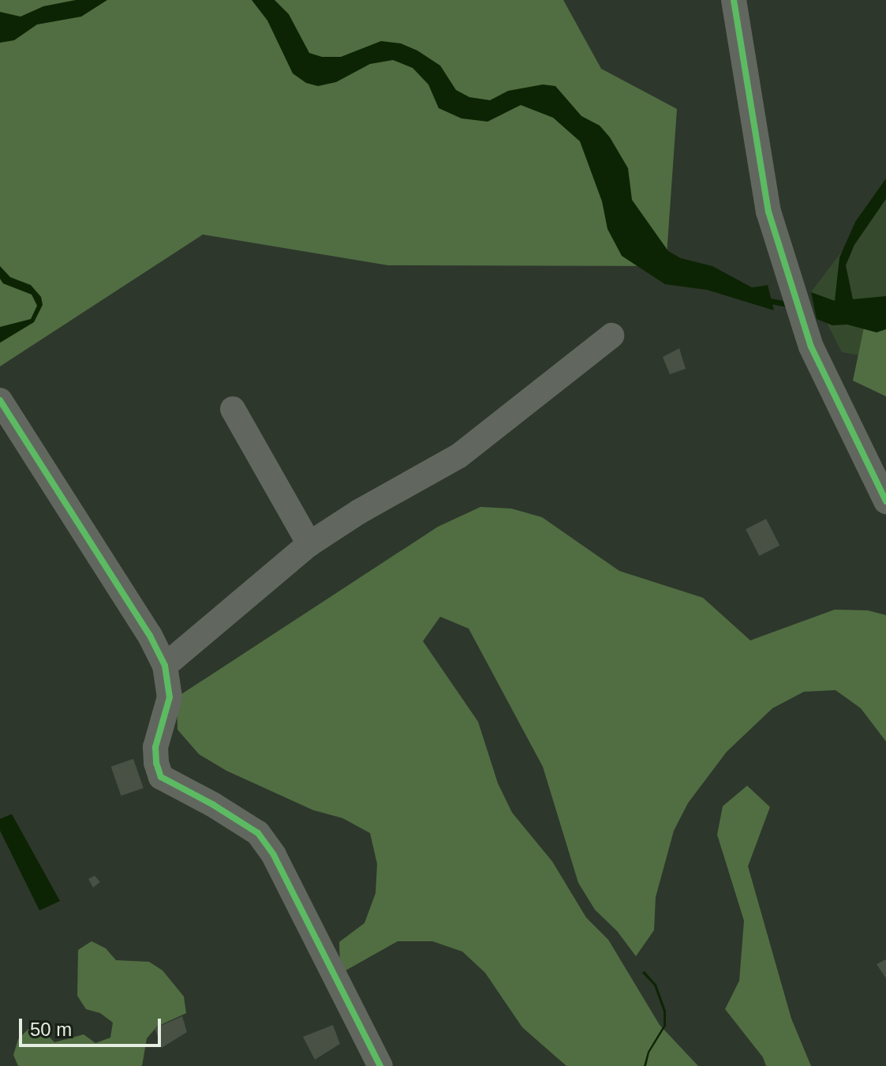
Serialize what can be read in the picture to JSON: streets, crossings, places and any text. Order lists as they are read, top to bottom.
{
  "scale_bar": "50 m"
}
